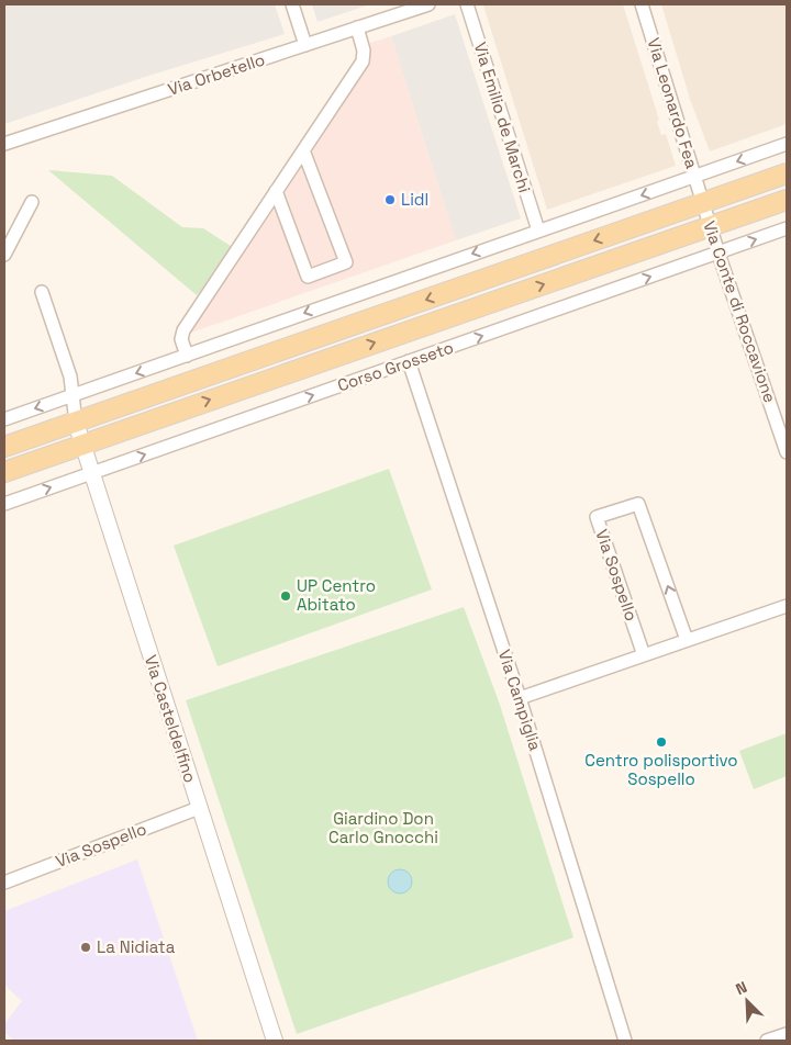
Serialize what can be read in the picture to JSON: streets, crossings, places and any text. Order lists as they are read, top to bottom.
{
  "streets": {
    "main road": ["Corso Grosseto"],
    "street": [
      "Via Orbetello",
      "Via Leonardo Fea",
      "Via Emilio de Marchi",
      "Via Conte di Roccavione",
      "Via Sospello",
      "Via Campiglia",
      "Via Casteldelfino"
    ]
  },
  "crossings": [
    ["Via Leonardo Fea", "Via Conte di Roccavione"],
    ["Via Conte di Roccavione", "Corso Grosseto"],
    ["Corso Grosseto", "Via Campiglia"],
    ["Corso Grosseto", "Via Casteldelfino"],
    ["Via Sospello", "Via Casteldelfino"]
  ],
  "parks": ["Giardino Don Carlo Gnocchi"],
  "places": [
    "Lidl",
    "UP Centro Abitato",
    "Centro polisportivo Sospello",
    "La Nidiata"
  ],
  "north": "top left"
}
